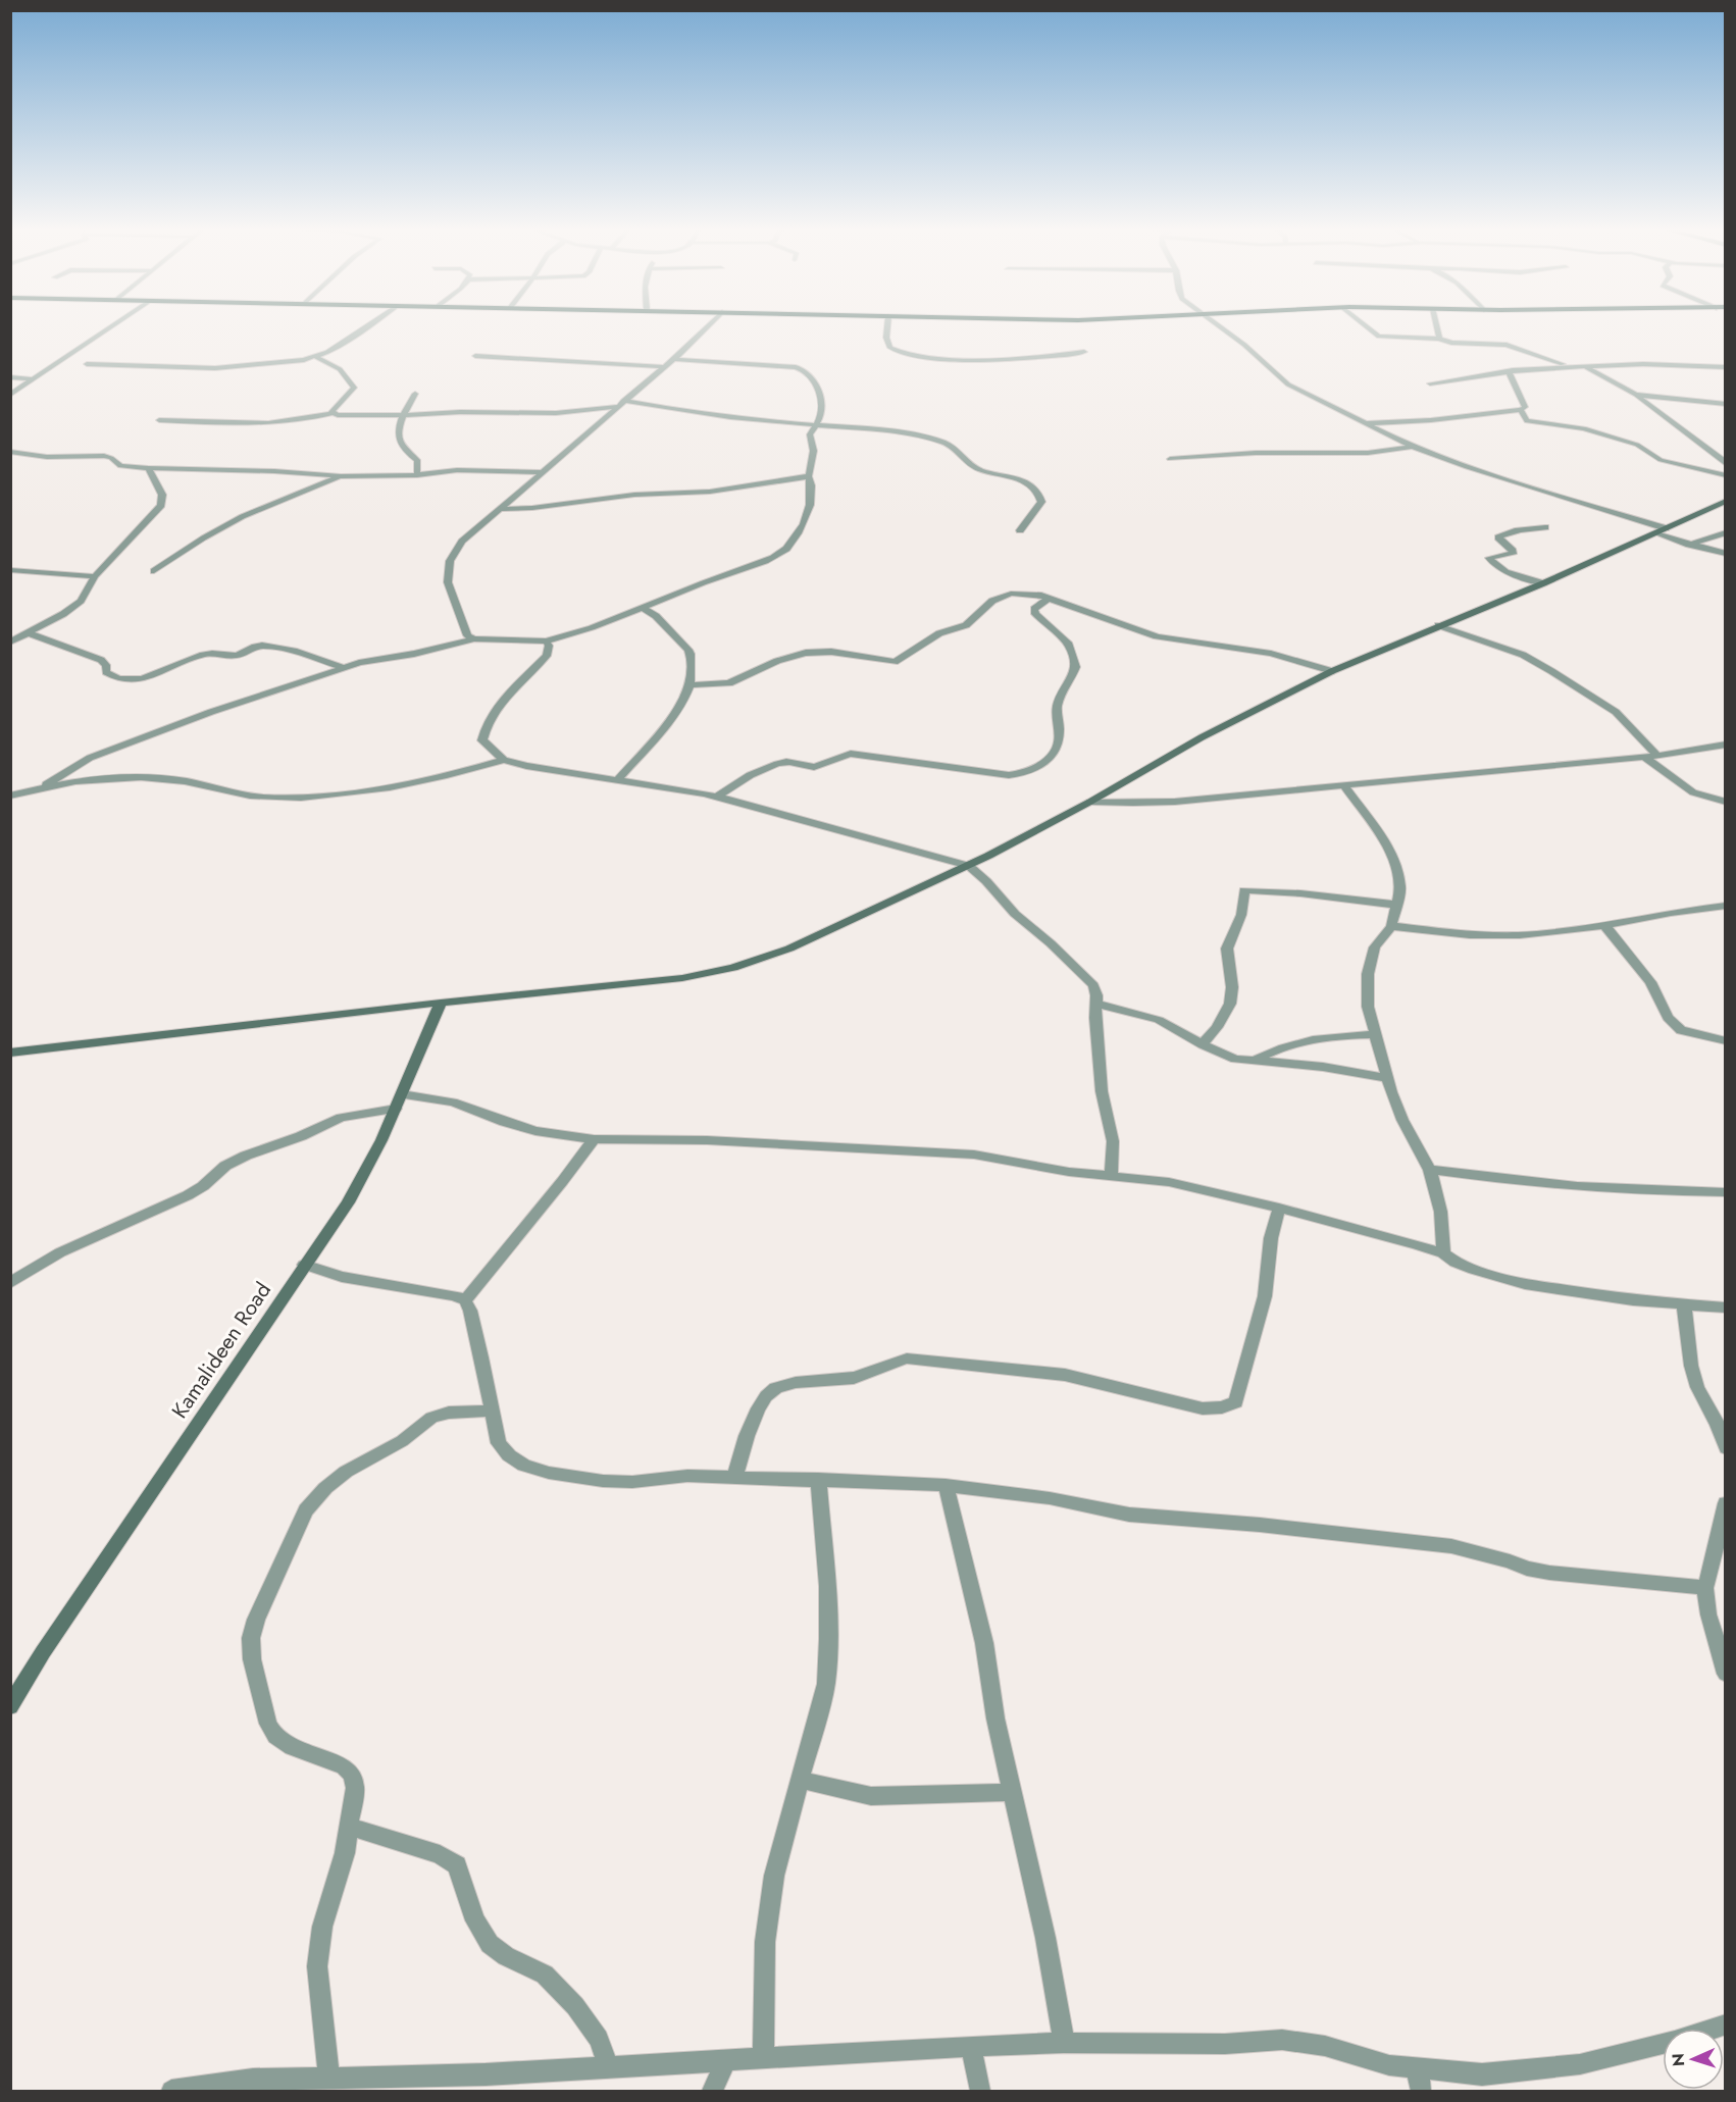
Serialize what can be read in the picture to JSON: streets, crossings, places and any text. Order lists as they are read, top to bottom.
{
  "streets": {
    "street": ["Kamalideen Road"]
  },
  "north": "left"
}
